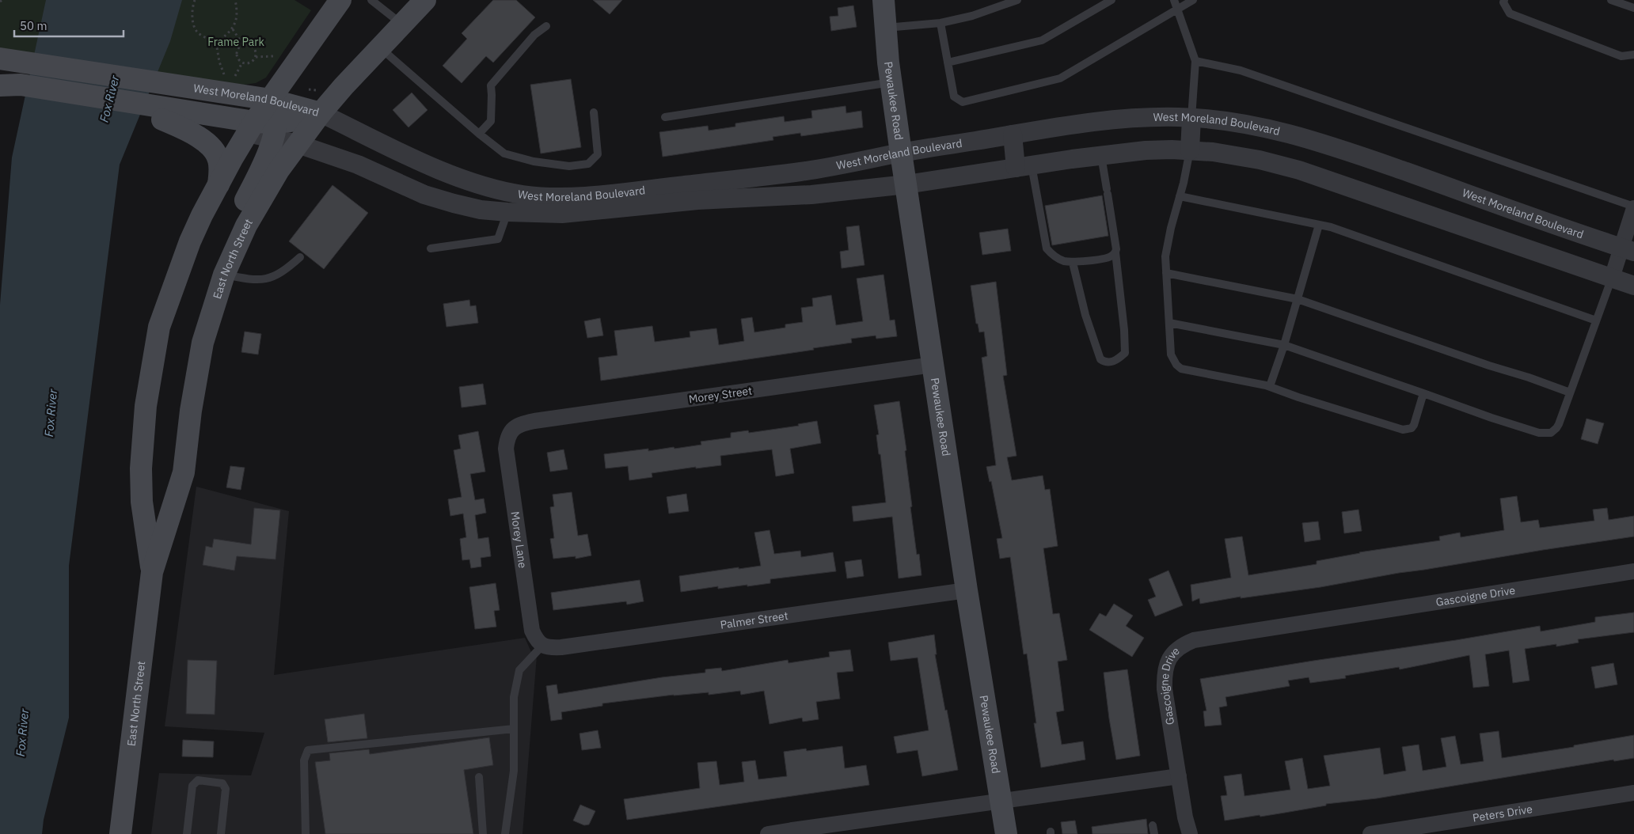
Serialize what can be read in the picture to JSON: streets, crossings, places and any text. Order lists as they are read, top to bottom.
{
  "streets": {
    "main road": ["West Moreland Boulevard", "Pewaukee Road", "East North Street"],
    "street": [
      "Morey Street",
      "Morey Lane",
      "Gascoigne Drive",
      "Palmer Street",
      "Peters Drive"
    ]
  },
  "crossings": [
    ["West Moreland Boulevard", "Pewaukee Road"],
    ["West Moreland Boulevard", "East North Street"],
    ["Pewaukee Road", "Morey Street"],
    ["Pewaukee Road", "Palmer Street"],
    ["Morey Street", "Morey Lane"],
    ["Morey Lane", "Palmer Street"]
  ],
  "water": ["Fox River"],
  "parks": ["Frame Park"],
  "scale_bar": "50 m"
}
